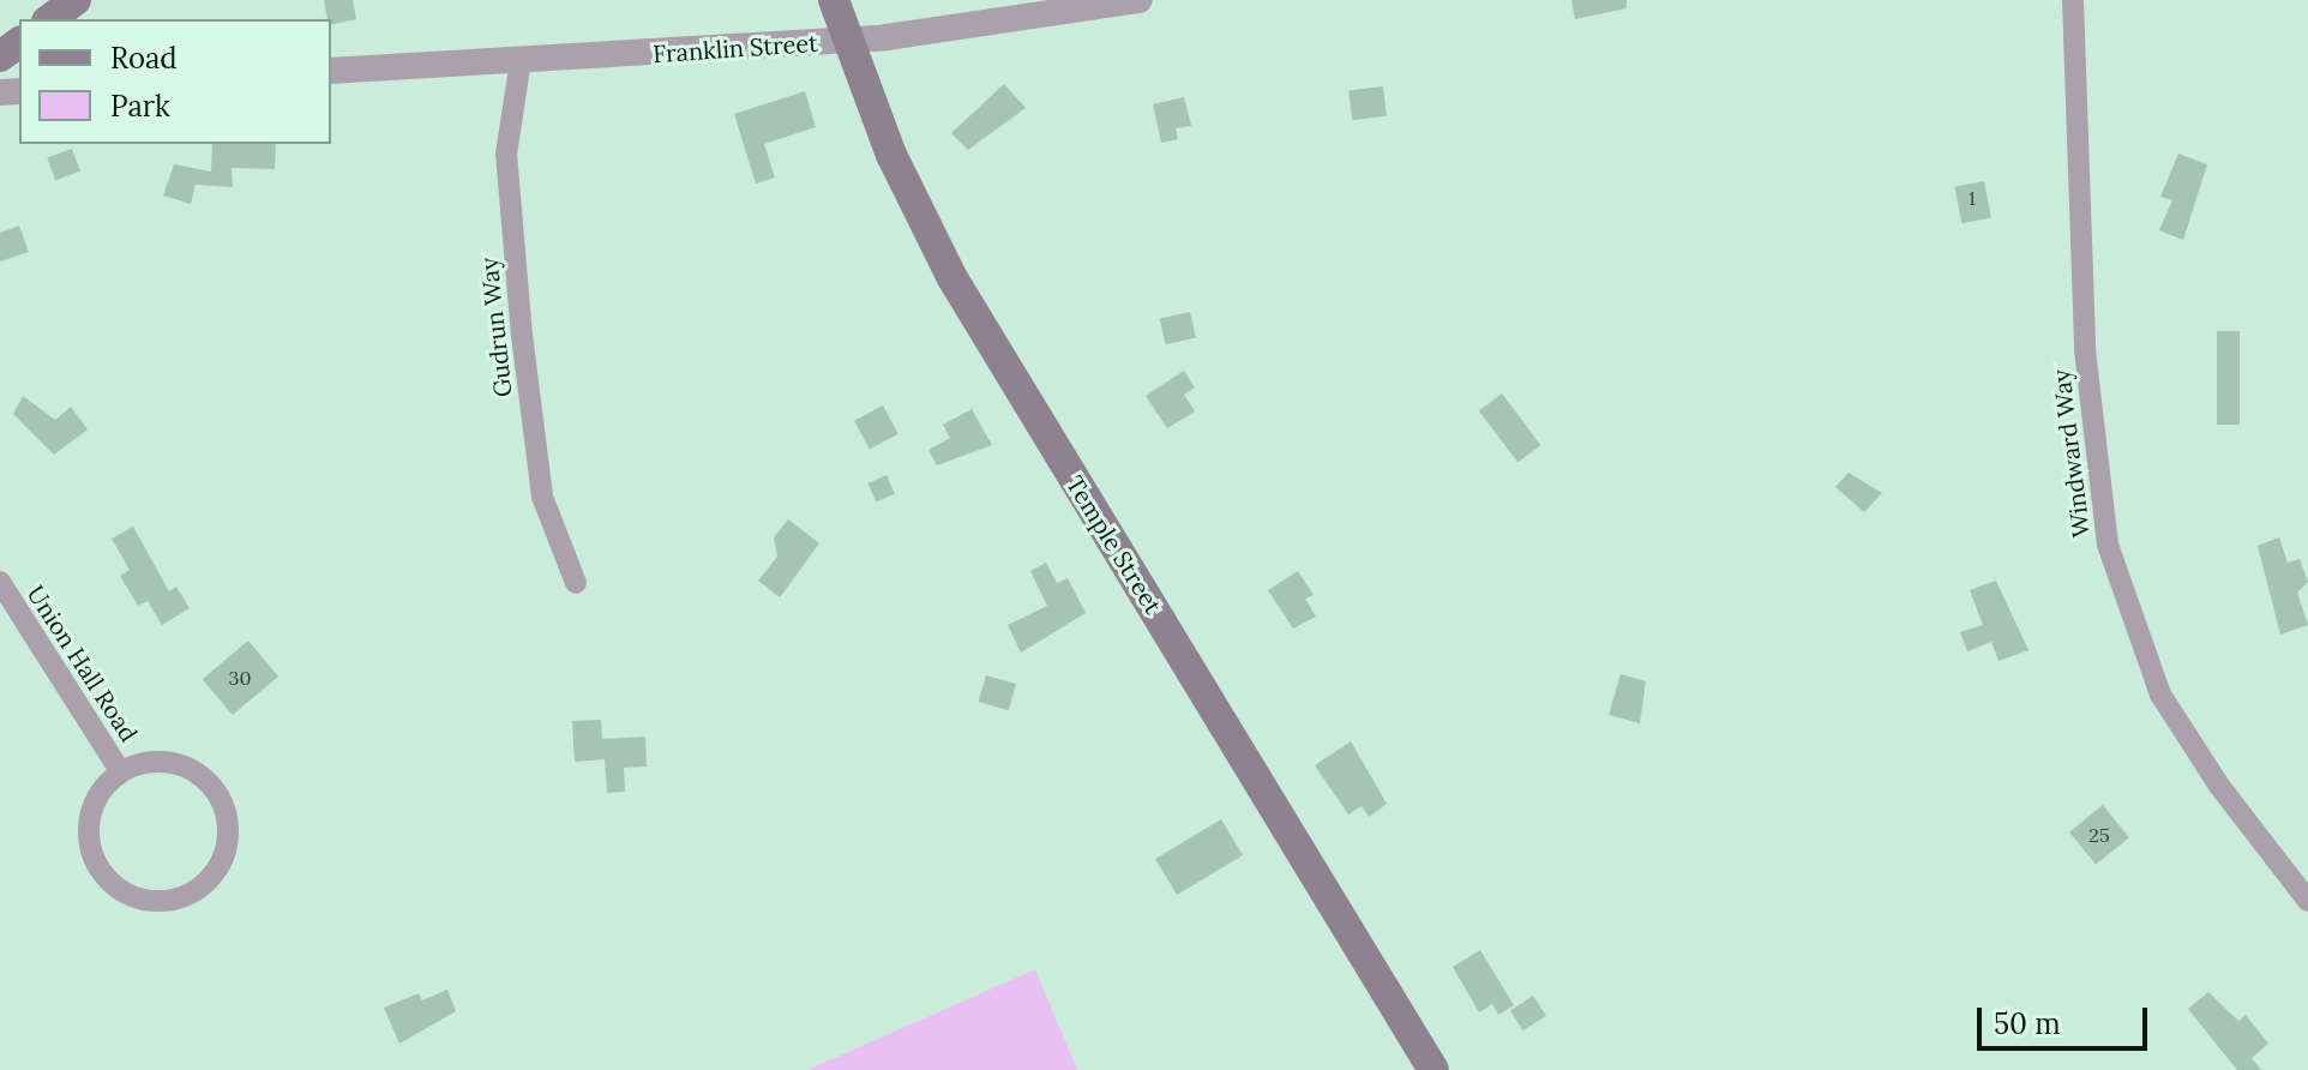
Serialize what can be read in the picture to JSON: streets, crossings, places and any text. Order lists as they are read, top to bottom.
{
  "streets": {
    "main road": ["Temple Street"],
    "street": [
      "Franklin Street",
      "Gudrun Way",
      "Windward Way",
      "Union Hall Road"
    ]
  },
  "crossings": [
    ["Franklin Street", "Gudrun Way"],
    ["Franklin Street", "Temple Street"]
  ],
  "house_numbers": ["1", "30", "25"],
  "legend": ["Road", "Park"],
  "scale_bar": "50 m"
}
